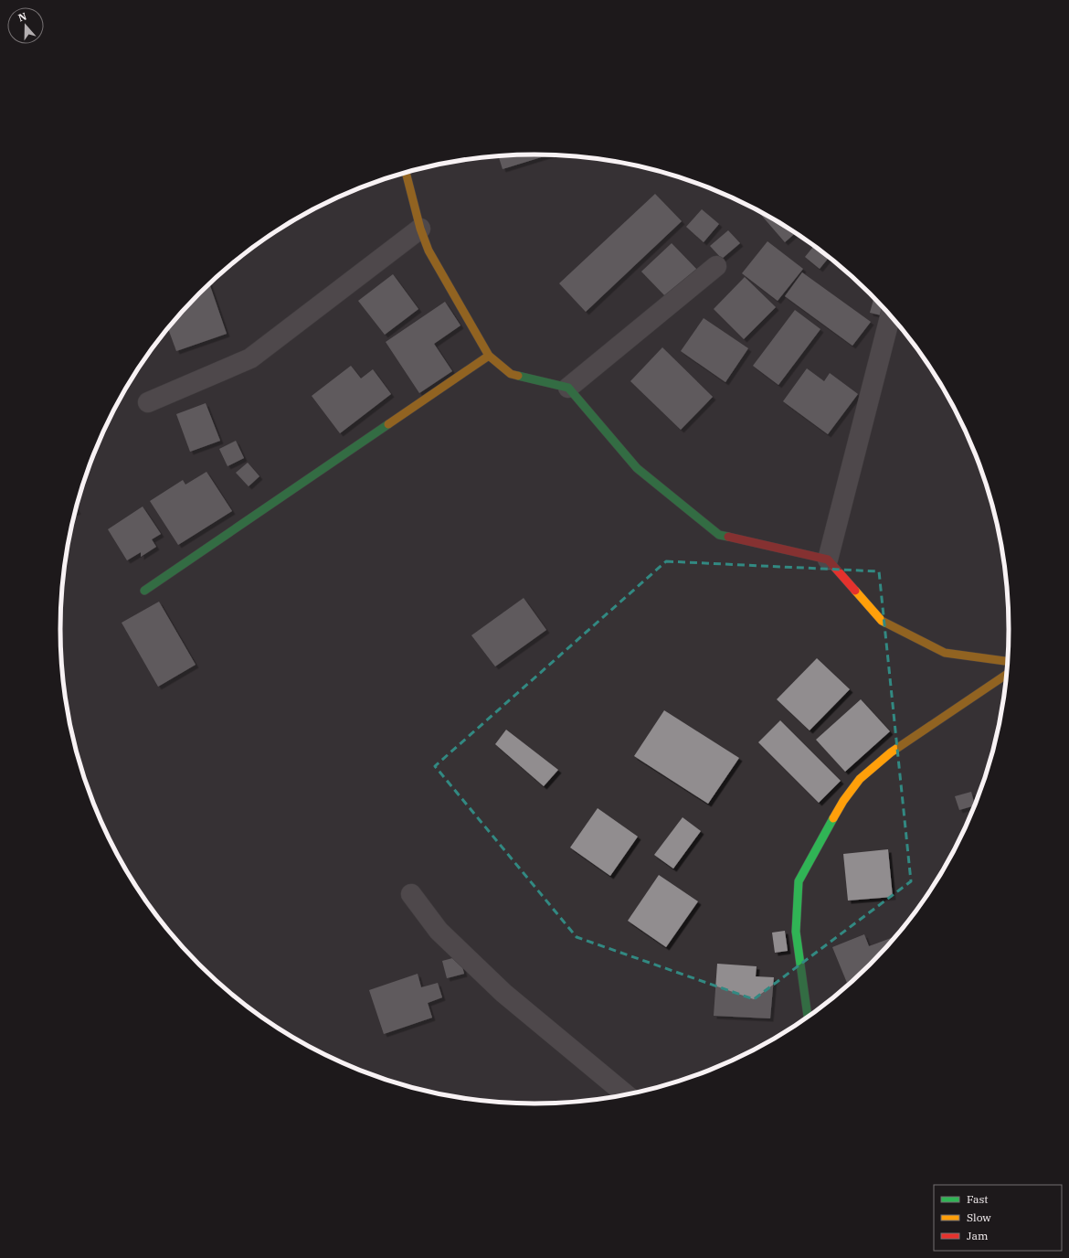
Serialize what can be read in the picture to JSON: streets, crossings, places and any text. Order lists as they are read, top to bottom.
{
  "legend": ["Fast", "Slow", "Jam"],
  "north": "top"
}
